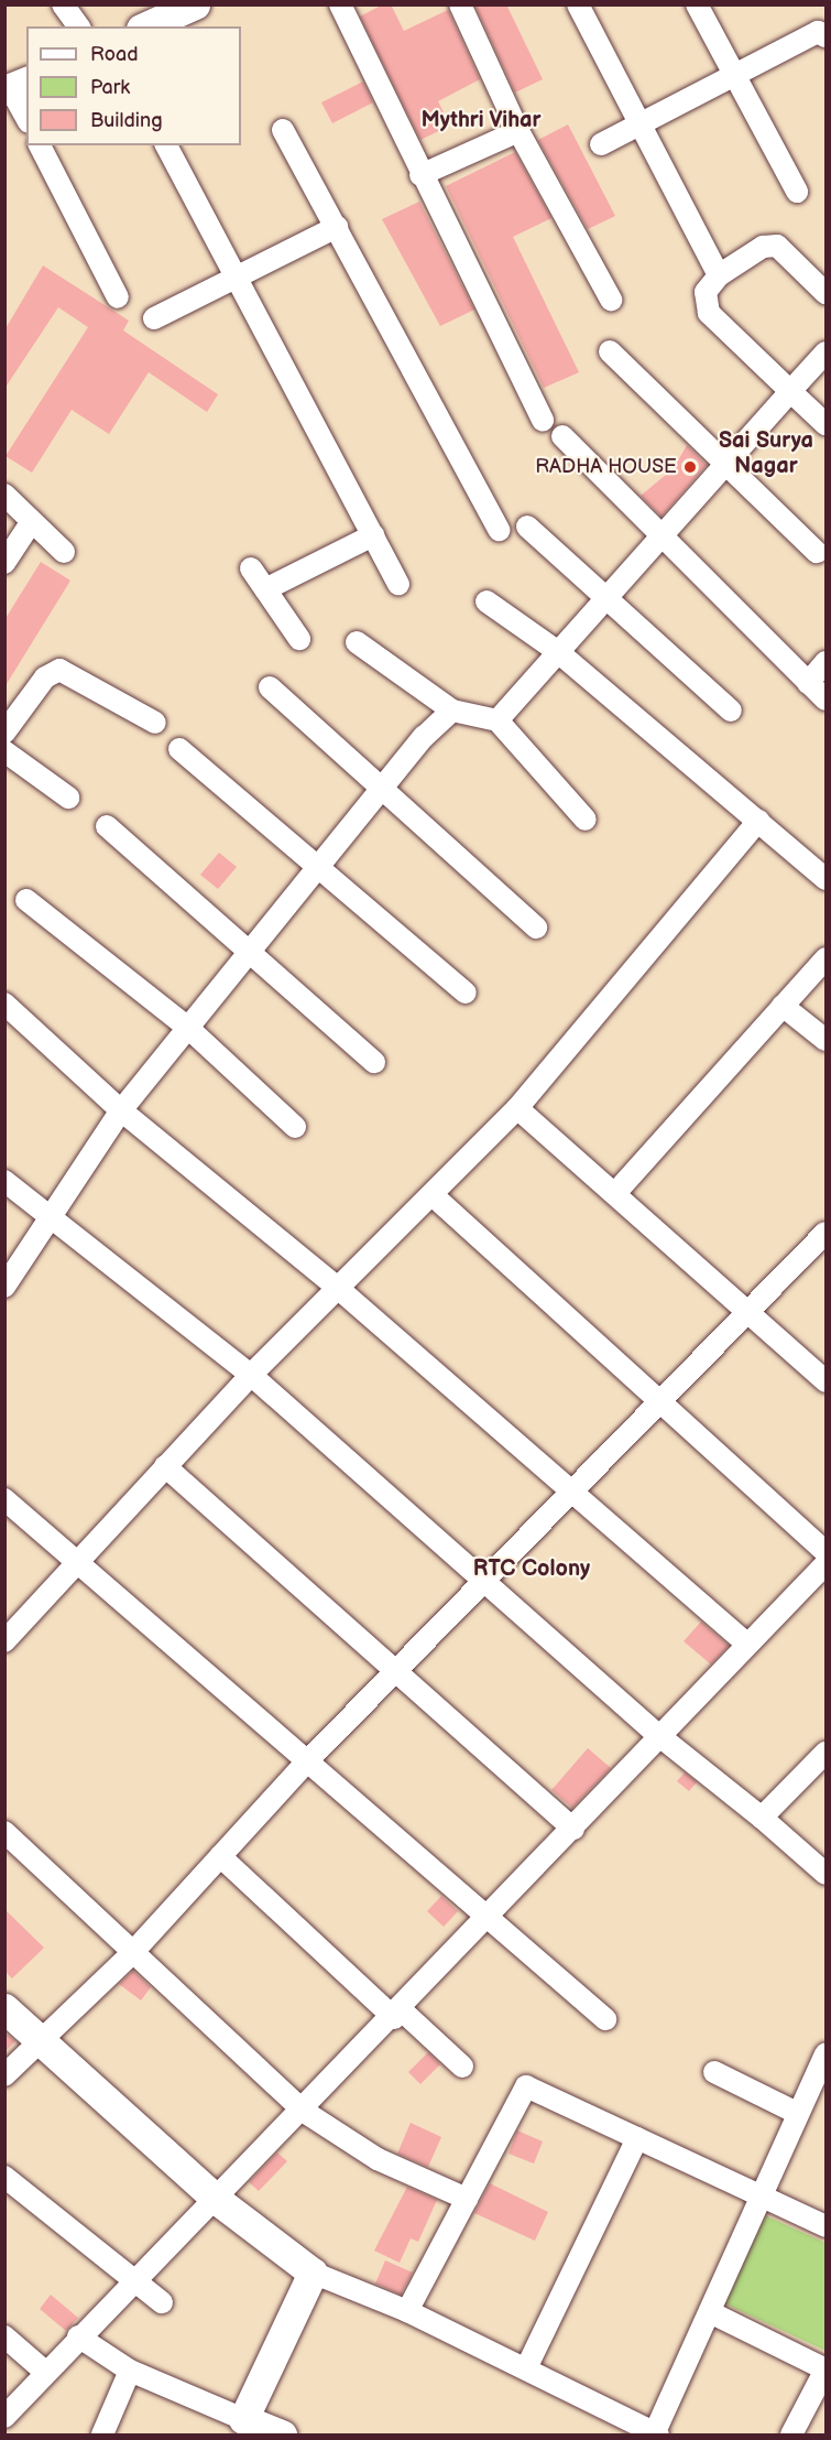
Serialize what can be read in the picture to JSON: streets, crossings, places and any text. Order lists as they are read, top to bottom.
{
  "districts": ["Mythri Vihar", "Sai Surya Nagar", "RTC Colony"],
  "places": ["RADHA HOUSE"],
  "legend": ["Road", "Park", "Building"]
}
